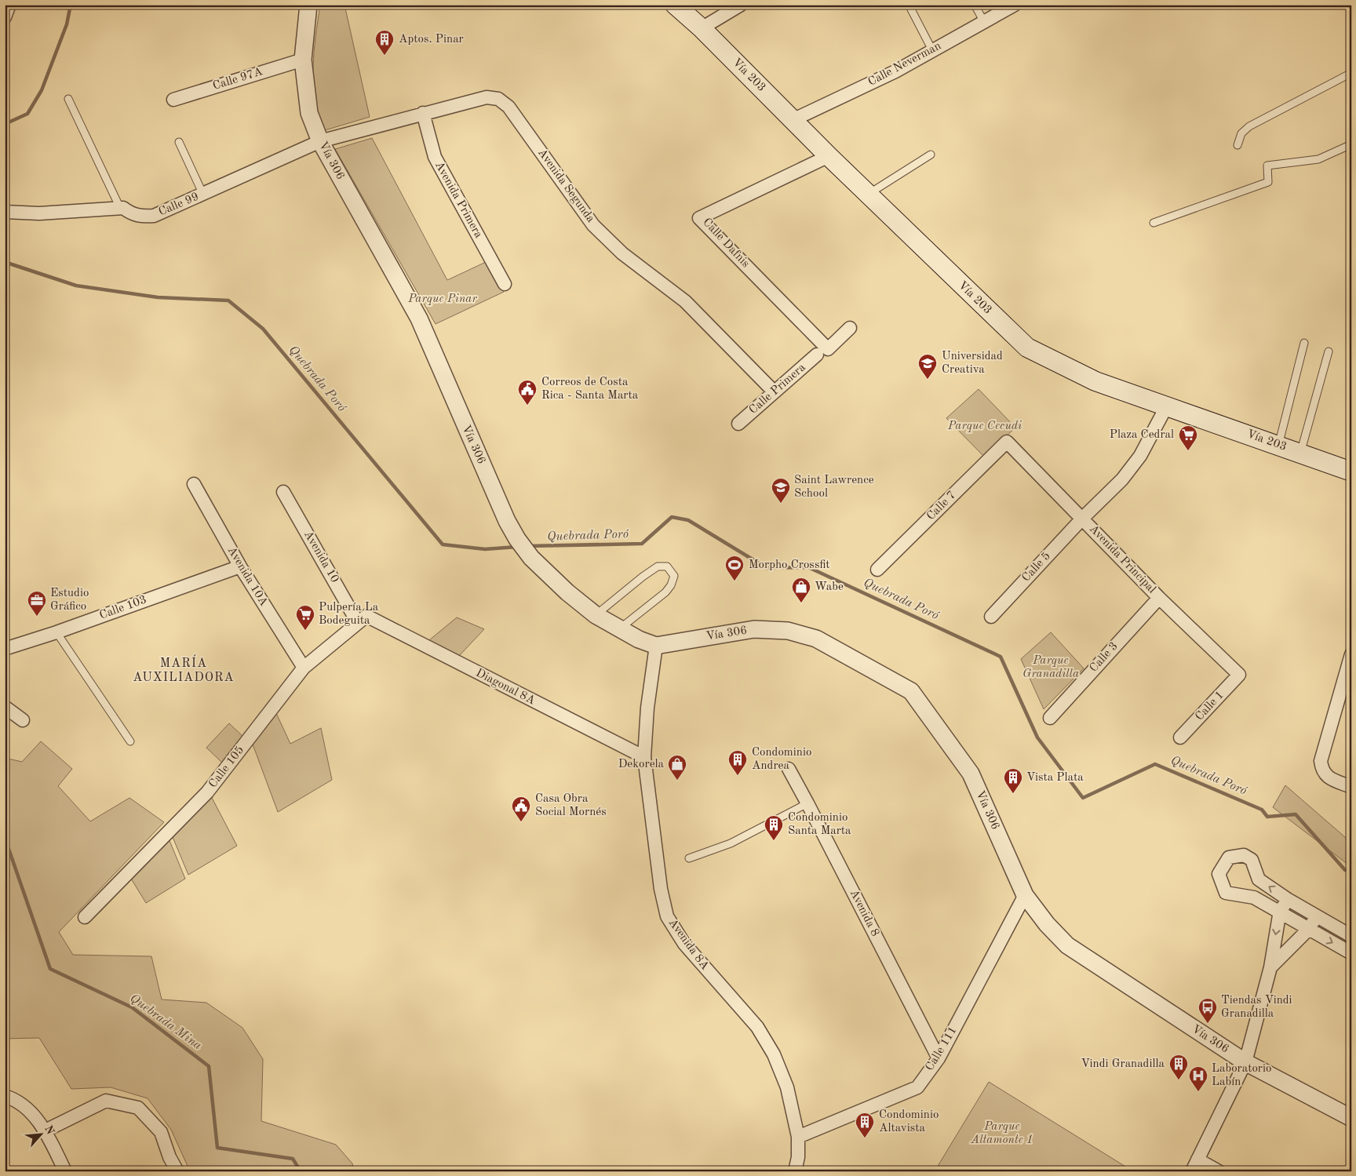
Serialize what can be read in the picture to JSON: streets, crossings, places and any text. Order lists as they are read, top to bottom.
{
  "streets": {
    "main road": ["Vía 203"],
    "street": [
      "Calle Neverman",
      "Calle 97A",
      "Vía 306",
      "Avenida Segunda",
      "Avenida Primera",
      "Calle 99",
      "Calle Dafnis",
      "Calle Primera",
      "Calle 7",
      "Avenida 10",
      "Avenida Principal",
      "Calle 5",
      "Avenida 10A",
      "Calle 103",
      "Calle 3",
      "Diagonal 8A",
      "Calle 1",
      "Calle 105",
      "Avenida 8",
      "Avenida 8A",
      "Calle 111"
    ]
  },
  "crossings": [
    ["Calle Neverman", "Vía 203"],
    ["Vía 203", "Calle Dafnis"],
    ["Vía 203", "Calle 5"],
    ["Calle 97A", "Vía 306"],
    ["Vía 306", "Avenida Segunda"],
    ["Vía 306", "Calle 99"],
    ["Vía 306", "Avenida 8A"],
    ["Vía 306", "Calle 111"],
    ["Avenida Segunda", "Avenida Primera"],
    ["Avenida Segunda", "Calle 99"],
    ["Avenida Segunda", "Calle Primera"],
    ["Calle 7", "Avenida Principal"],
    ["Avenida 10", "Diagonal 8A"],
    ["Avenida 10", "Calle 105"],
    ["Avenida Principal", "Calle 5"],
    ["Avenida Principal", "Calle 3"],
    ["Avenida Principal", "Calle 1"],
    ["Avenida 10A", "Calle 103"],
    ["Avenida 10A", "Calle 105"],
    ["Diagonal 8A", "Calle 105"],
    ["Diagonal 8A", "Avenida 8A"],
    ["Avenida 8", "Calle 111"],
    ["Avenida 8A", "Calle 111"]
  ],
  "districts": ["MARÍA AUXILIADORA"],
  "water": ["Quebrada Poró", "Quebrada Mina"],
  "parks": [
    "Parque Pinar",
    "Parque Cecudi",
    "Parque Granadilla",
    "Parque Altamonte 1"
  ],
  "places": {
    "building": [
      "Aptos. Pinar",
      "Condominio Andrea",
      "Vista Plata",
      "Condominio Santa Marta",
      "Vindi Granadilla",
      "Condominio Altavista"
    ],
    "school or university": ["Universidad Creativa", "Saint Lawrence School"],
    "public building": ["Correos de Costa Rica - Santa Marta", "Casa Obra Social Mornés"],
    "supermarket": ["Plaza Cedral", "Pulpería La Bodeguita"],
    "sports": ["Morpho Crossfit"],
    "shop": ["Wabe", "Dekorela"],
    "office": ["Estudio Gráfico"],
    "bus stop": ["Tiendas Vindi Granadilla"],
    "hospital": ["Laboratorio Labín"]
  },
  "north": "top right"
}
